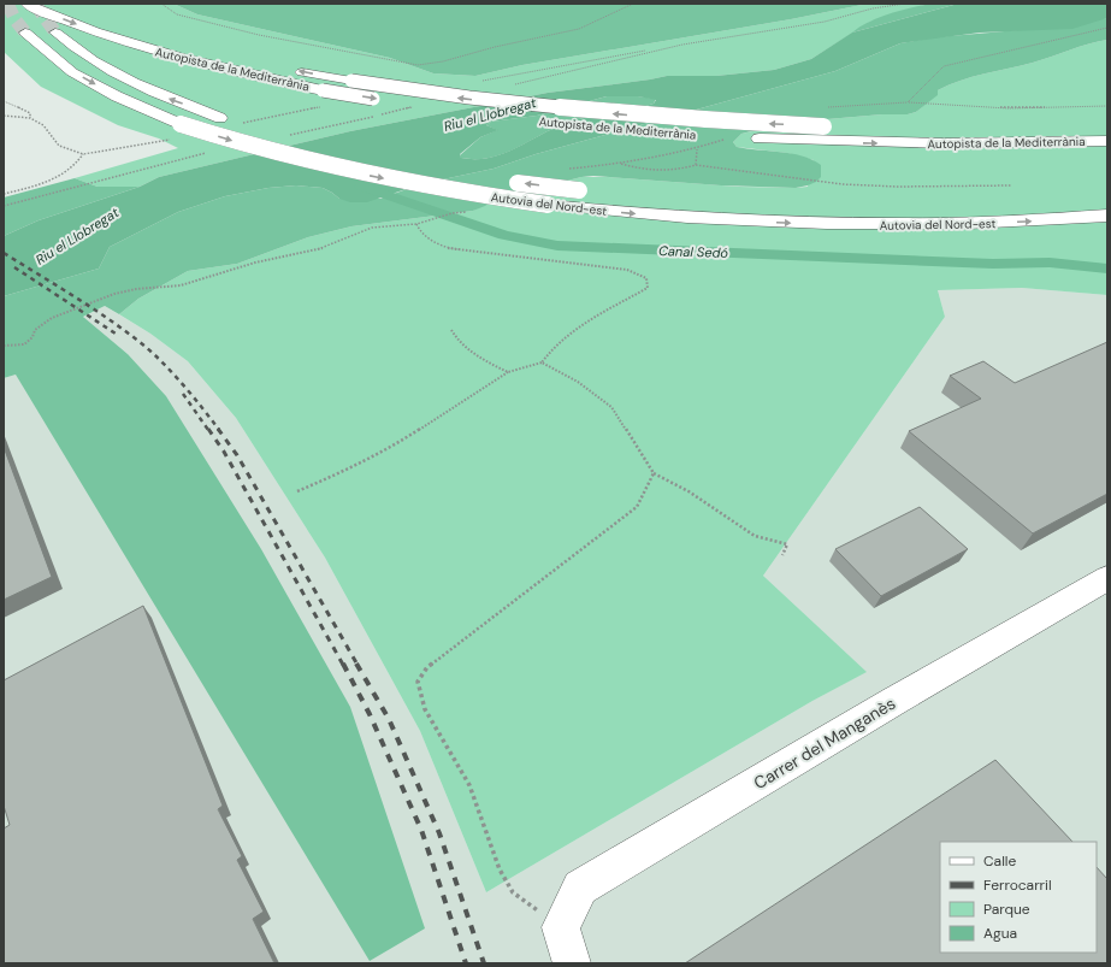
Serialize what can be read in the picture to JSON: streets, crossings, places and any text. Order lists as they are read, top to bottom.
{
  "streets": {
    "highway": ["Autopista de la Mediterrània", "Autovia del Nord-est"],
    "street": ["Carrer del Manganès"]
  },
  "water": ["Riu el Llobregat", "Canal Sedó"],
  "legend": [
    "Calle",
    "Ferrocarril",
    "Parque",
    "Agua"
  ]
}
